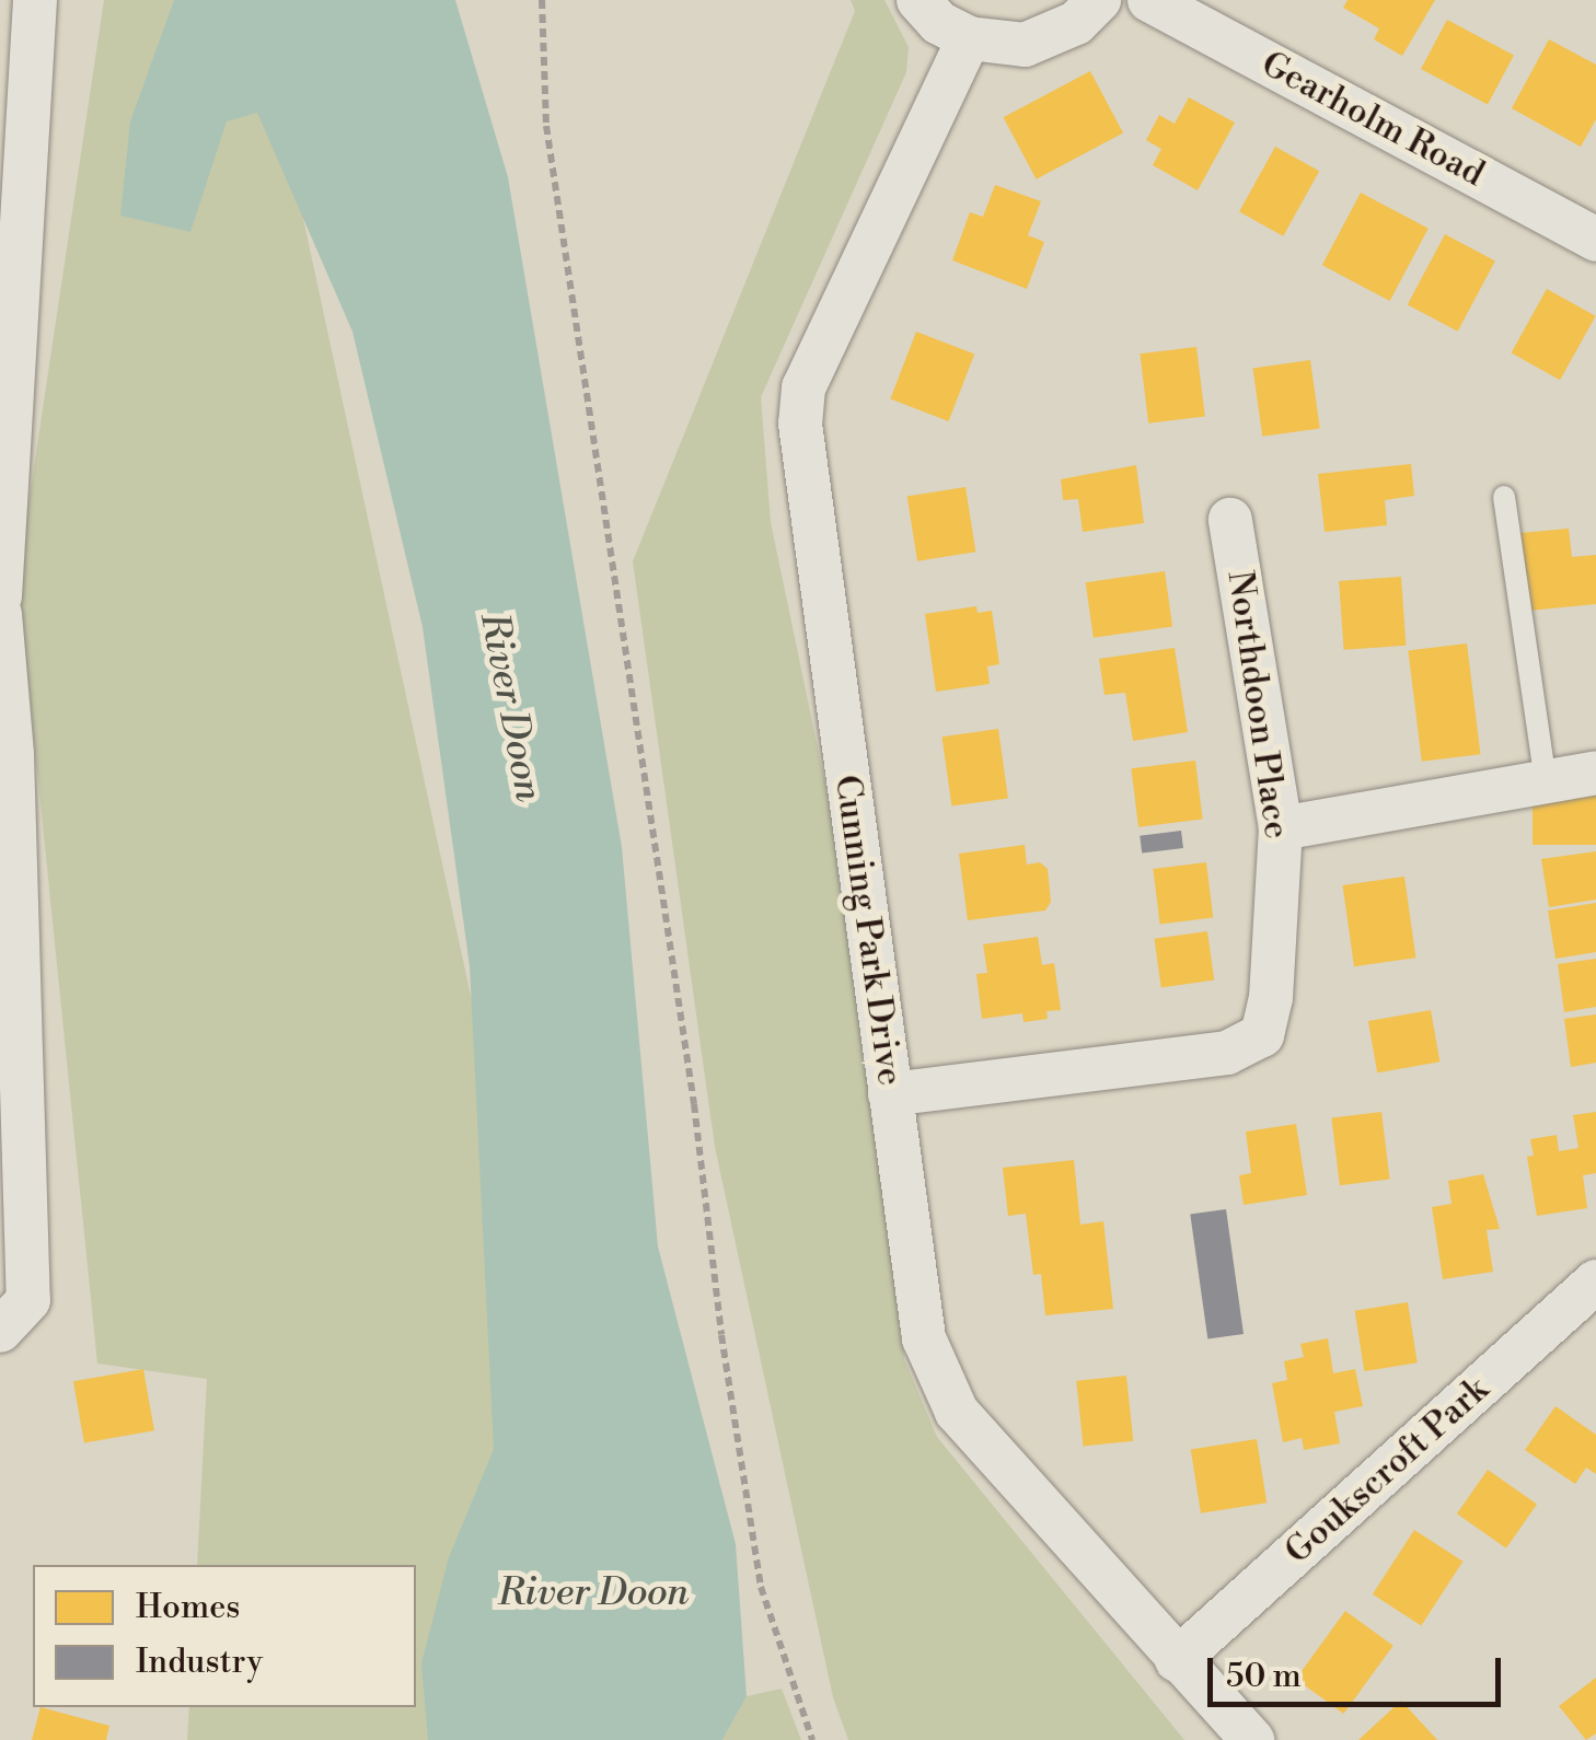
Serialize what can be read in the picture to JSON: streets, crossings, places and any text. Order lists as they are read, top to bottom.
{
  "streets": {
    "street": [
      "Gearholm Road",
      "Northdoon Place",
      "Cunning Park Drive",
      "Goukscroft Park"
    ]
  },
  "crossings": [
    ["Northdoon Place", "Cunning Park Drive"],
    ["Cunning Park Drive", "Goukscroft Park"]
  ],
  "water": ["River Doon"],
  "legend": ["Homes", "Industry"],
  "scale_bar": "50 m"
}
